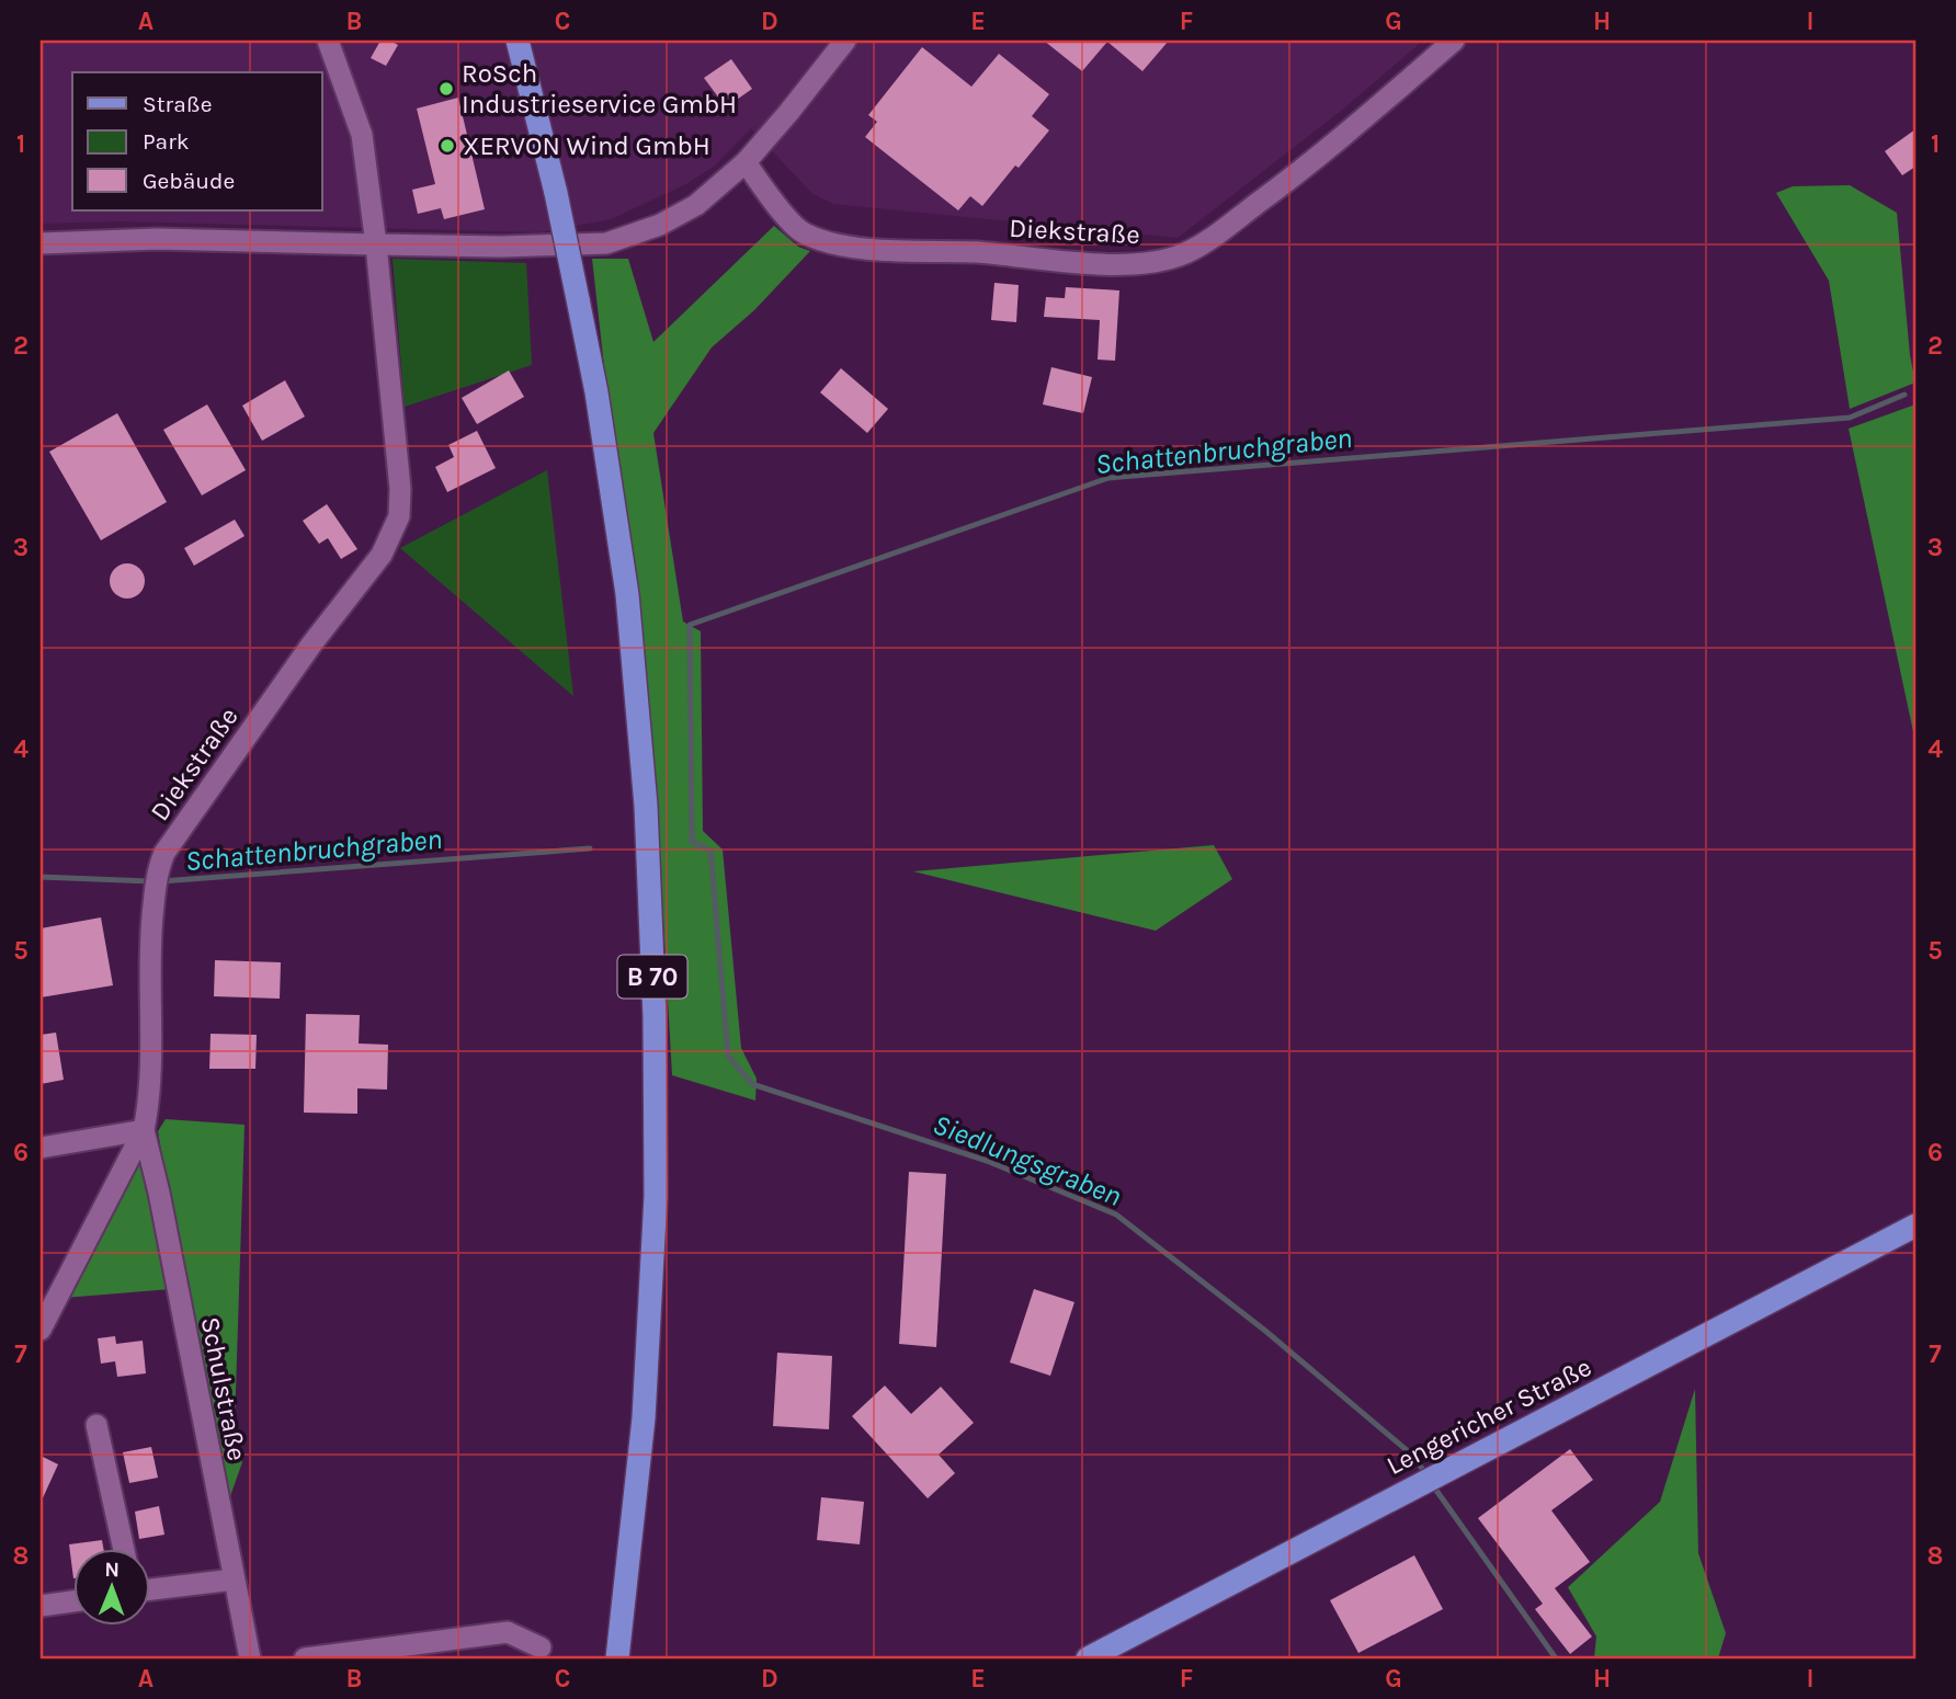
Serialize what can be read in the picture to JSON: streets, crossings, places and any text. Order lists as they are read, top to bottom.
{
  "streets": {
    "main road": ["B 70", "Lengericher Straße"],
    "street": ["Diekstraße", "Schulstraße"]
  },
  "crossings": [
    ["Diekstraße", "Schulstraße"]
  ],
  "water": ["Schattenbruchgraben", "Siedlungsgraben"],
  "places": ["RoSch Industrieservice GmbH", "XERVON Wind GmbH"],
  "legend": ["Straße", "Park", "Gebäude"],
  "north": "top",
  "grid": {
    "columns": [
      "A",
      "B",
      "C",
      "D",
      "E",
      "F",
      "G",
      "H",
      "I"
    ],
    "rows": [
      "1",
      "2",
      "3",
      "4",
      "5",
      "6",
      "7",
      "8"
    ]
  }
}
